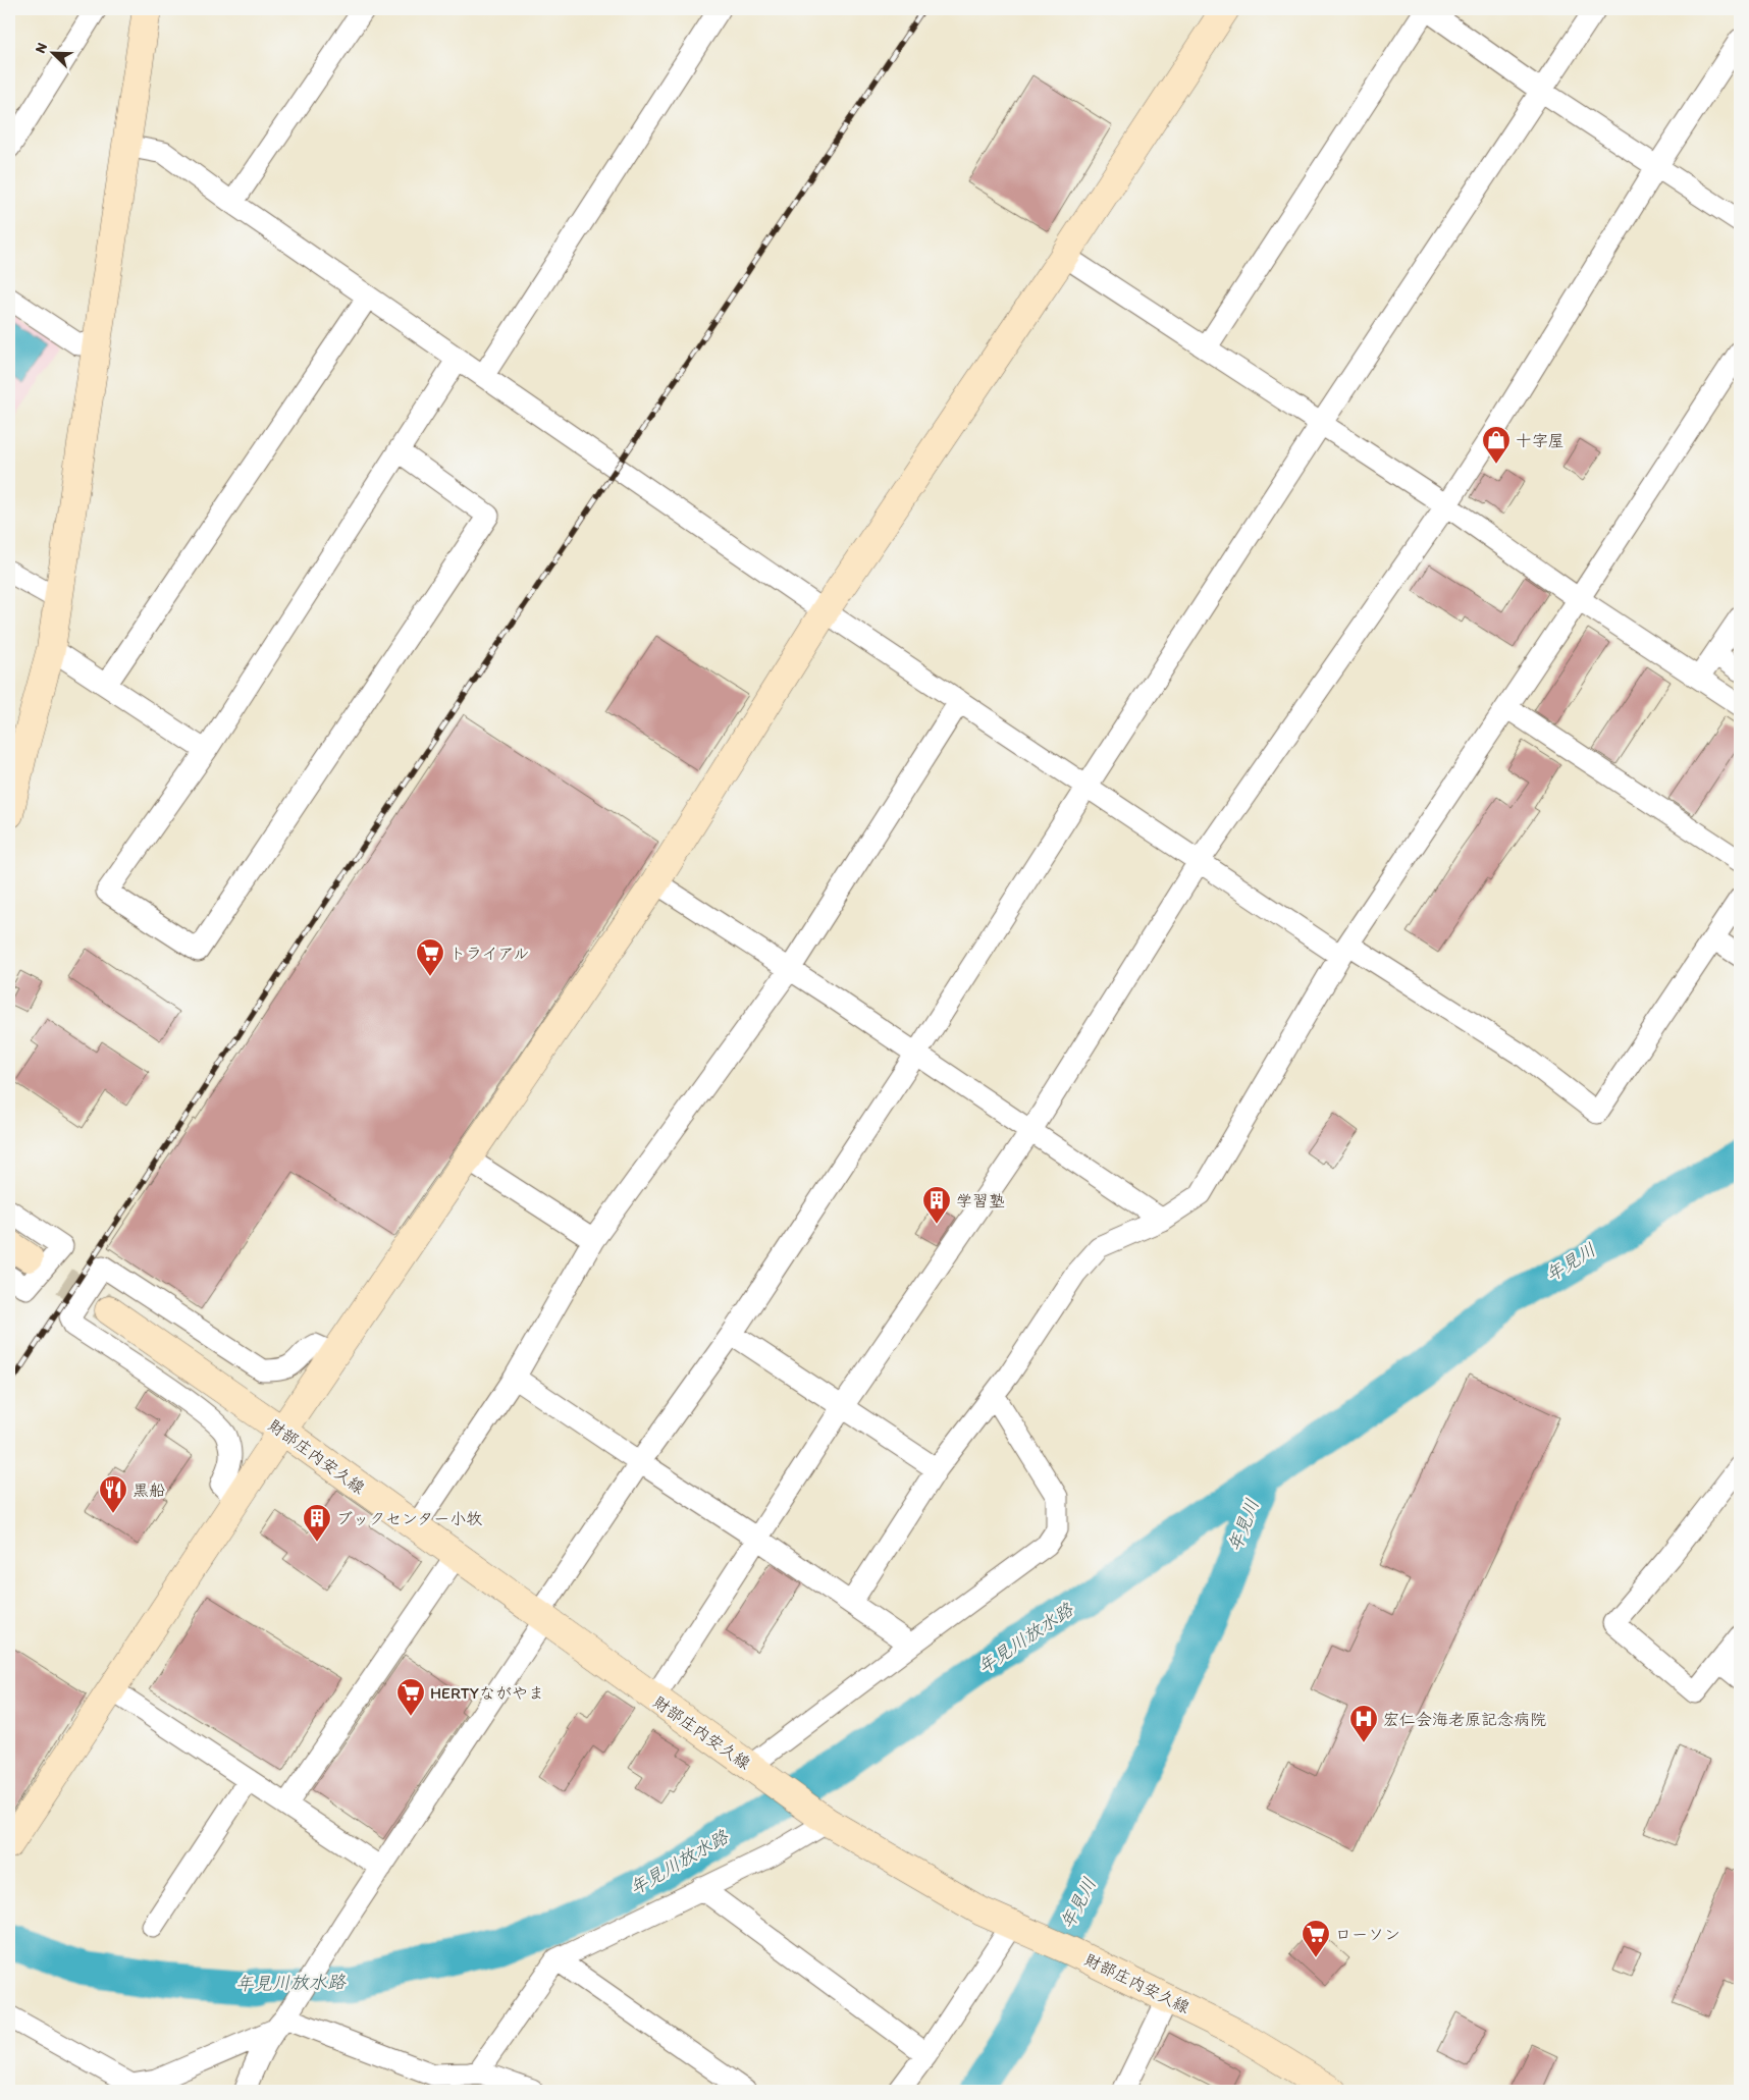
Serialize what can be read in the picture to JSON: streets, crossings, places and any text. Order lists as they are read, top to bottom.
{
  "streets": {
    "street": ["財部庄内安久線"]
  },
  "water": ["年見川", "年見川放水路"],
  "places": {
    "shop": ["十字屋"],
    "supermarket": ["トライアル", "HERTYながやま", "ローソン"],
    "building": ["学習塾", "ブックセンター小牧"],
    "restaurant": ["黒船"],
    "hospital": ["宏仁会海老原記念病院"]
  },
  "north": "top left"
}
